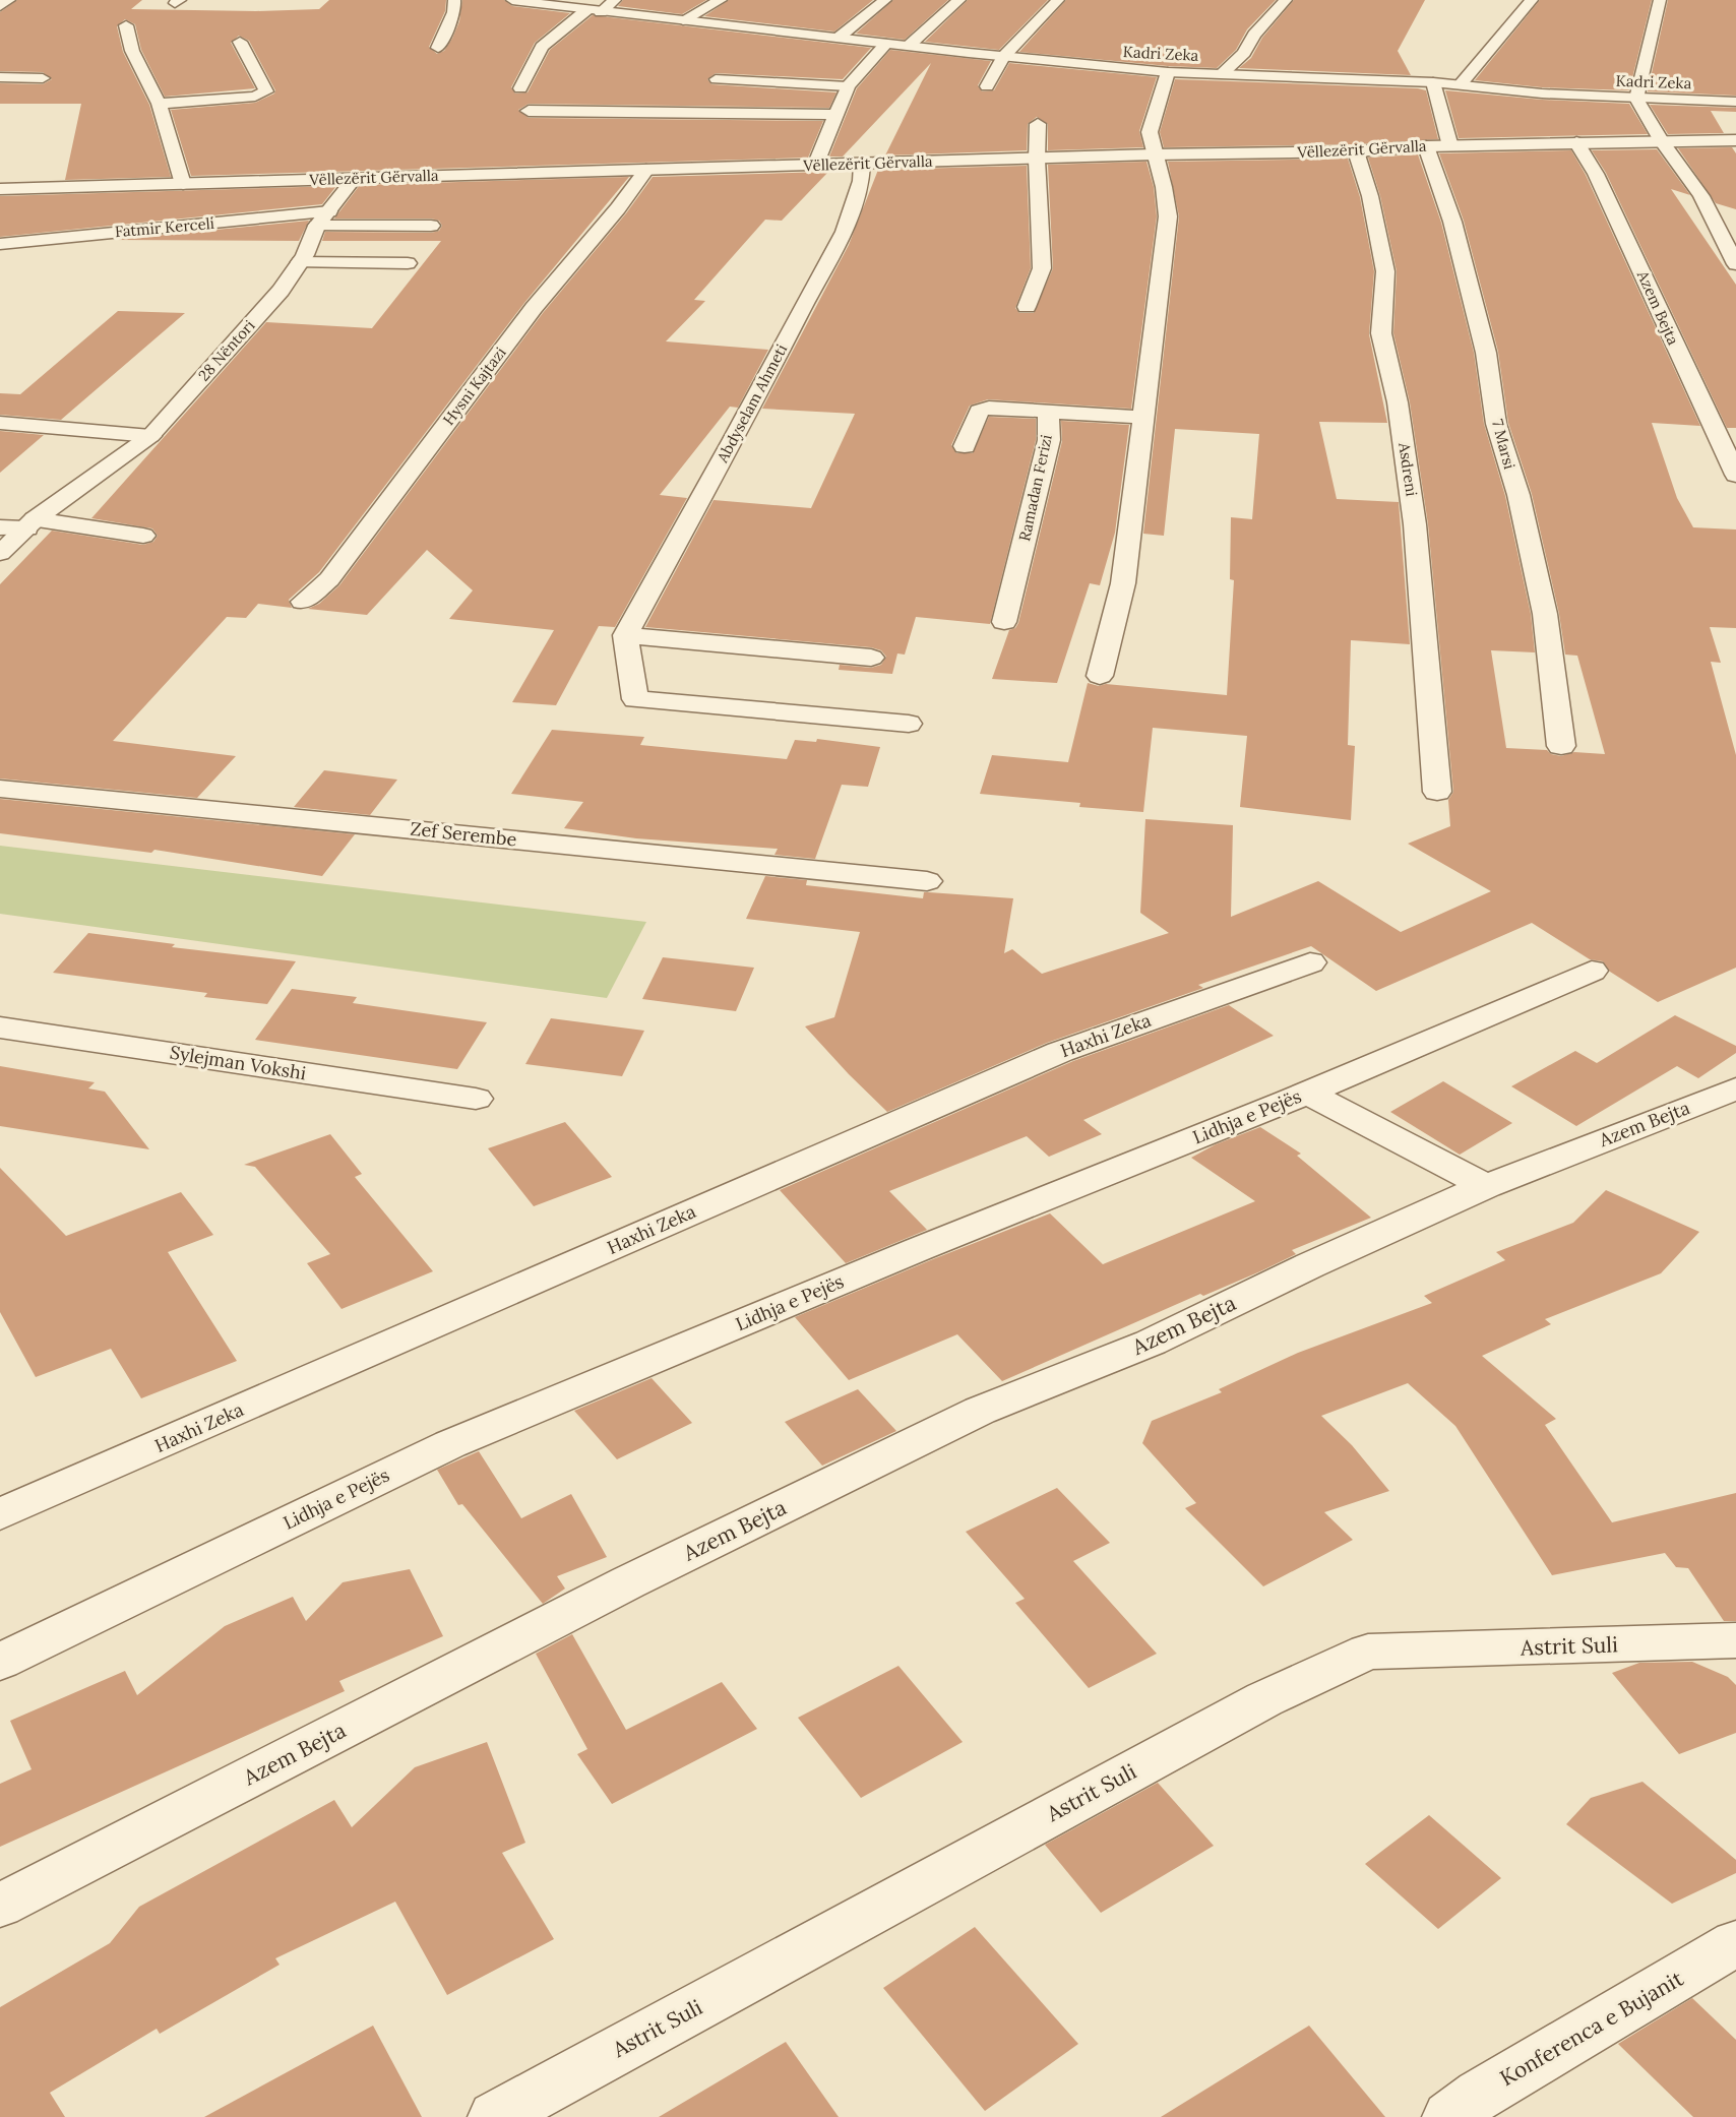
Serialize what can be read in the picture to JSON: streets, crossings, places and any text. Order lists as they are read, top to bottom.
{
  "streets": {
    "street": [
      "Kadri Zeka",
      "Vëllezërit Gërvalla",
      "Fatmir Kerceli",
      "Azem Bejta",
      "28 Nëntori",
      "Hysni Kajtazi",
      "Abdyselam Ahmeti",
      "7 Marsi",
      "Asdreni",
      "Ramadan Ferizi",
      "Zef Serembe",
      "Haxhi Zeka",
      "Sylejman Vokshi",
      "Lidhja e Pejës",
      "Astrit Suli",
      "Konferenca e Bujanit"
    ]
  },
  "crossings": [
    ["Vëllezërit Gërvalla", "Azem Bejta"],
    ["Vëllezërit Gërvalla", "28 Nëntori"],
    ["Vëllezërit Gërvalla", "Hysni Kajtazi"],
    ["Vëllezërit Gërvalla", "Abdyselam Ahmeti"],
    ["Vëllezërit Gërvalla", "7 Marsi"],
    ["Vëllezërit Gërvalla", "Asdreni"],
    ["Fatmir Kerceli", "28 Nëntori"]
  ]
}
